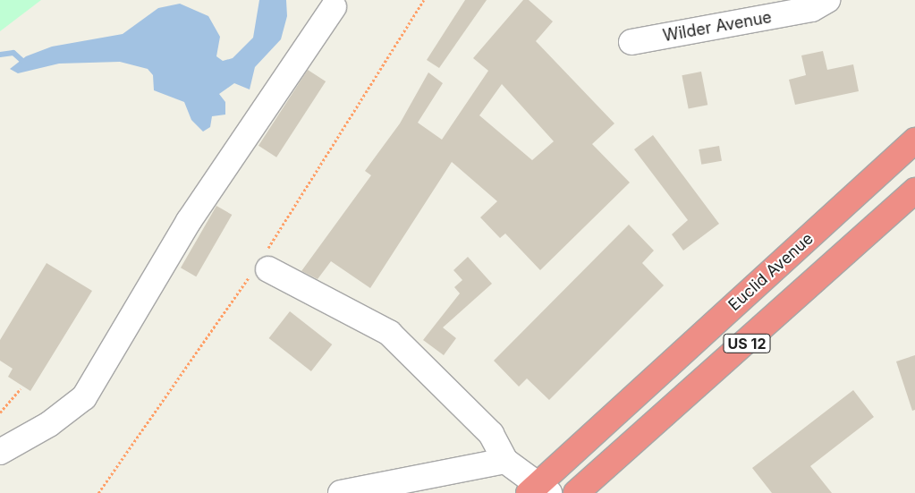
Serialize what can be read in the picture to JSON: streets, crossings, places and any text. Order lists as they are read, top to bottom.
{
  "streets": {
    "highway": ["Euclid Avenue", "US 12"],
    "street": ["Wilder Avenue"]
  }
}
